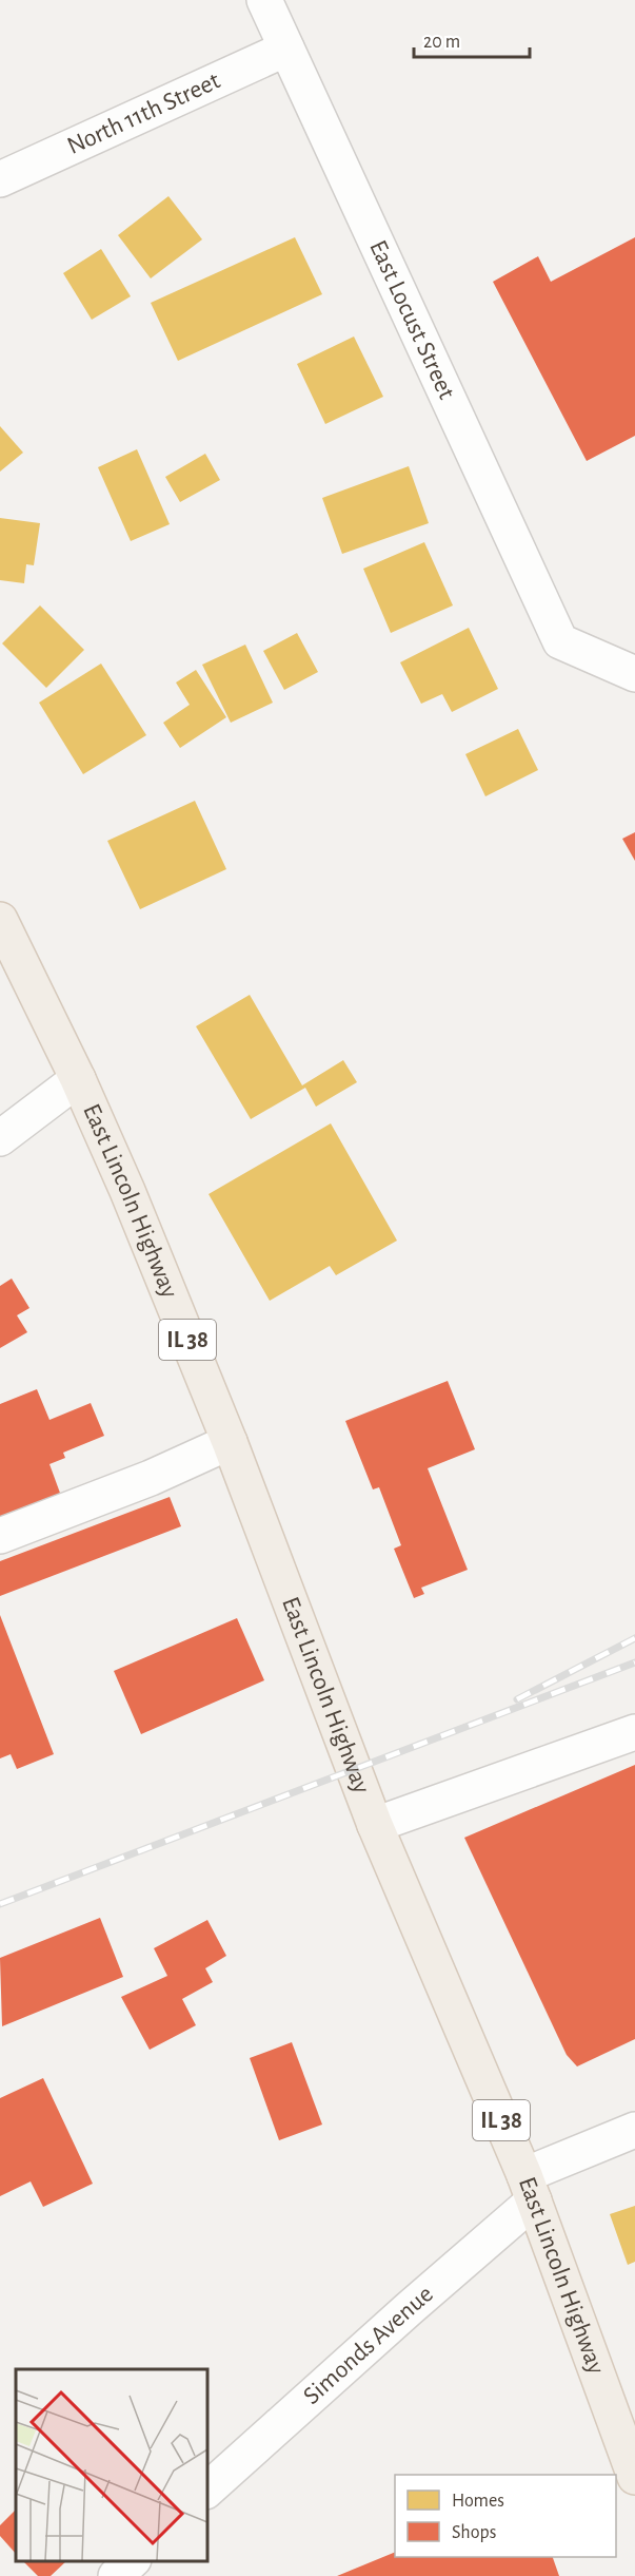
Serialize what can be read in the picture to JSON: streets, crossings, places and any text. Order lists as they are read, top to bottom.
{
  "streets": {
    "main road": ["East Lincoln Highway", "IL 38"],
    "street": ["North 11th Street", "East Locust Street", "Simonds Avenue"]
  },
  "crossings": [
    ["North 11th Street", "East Locust Street"],
    ["East Lincoln Highway", "Simonds Avenue"]
  ],
  "legend": ["Homes", "Shops"],
  "scale_bar": "20 m"
}
